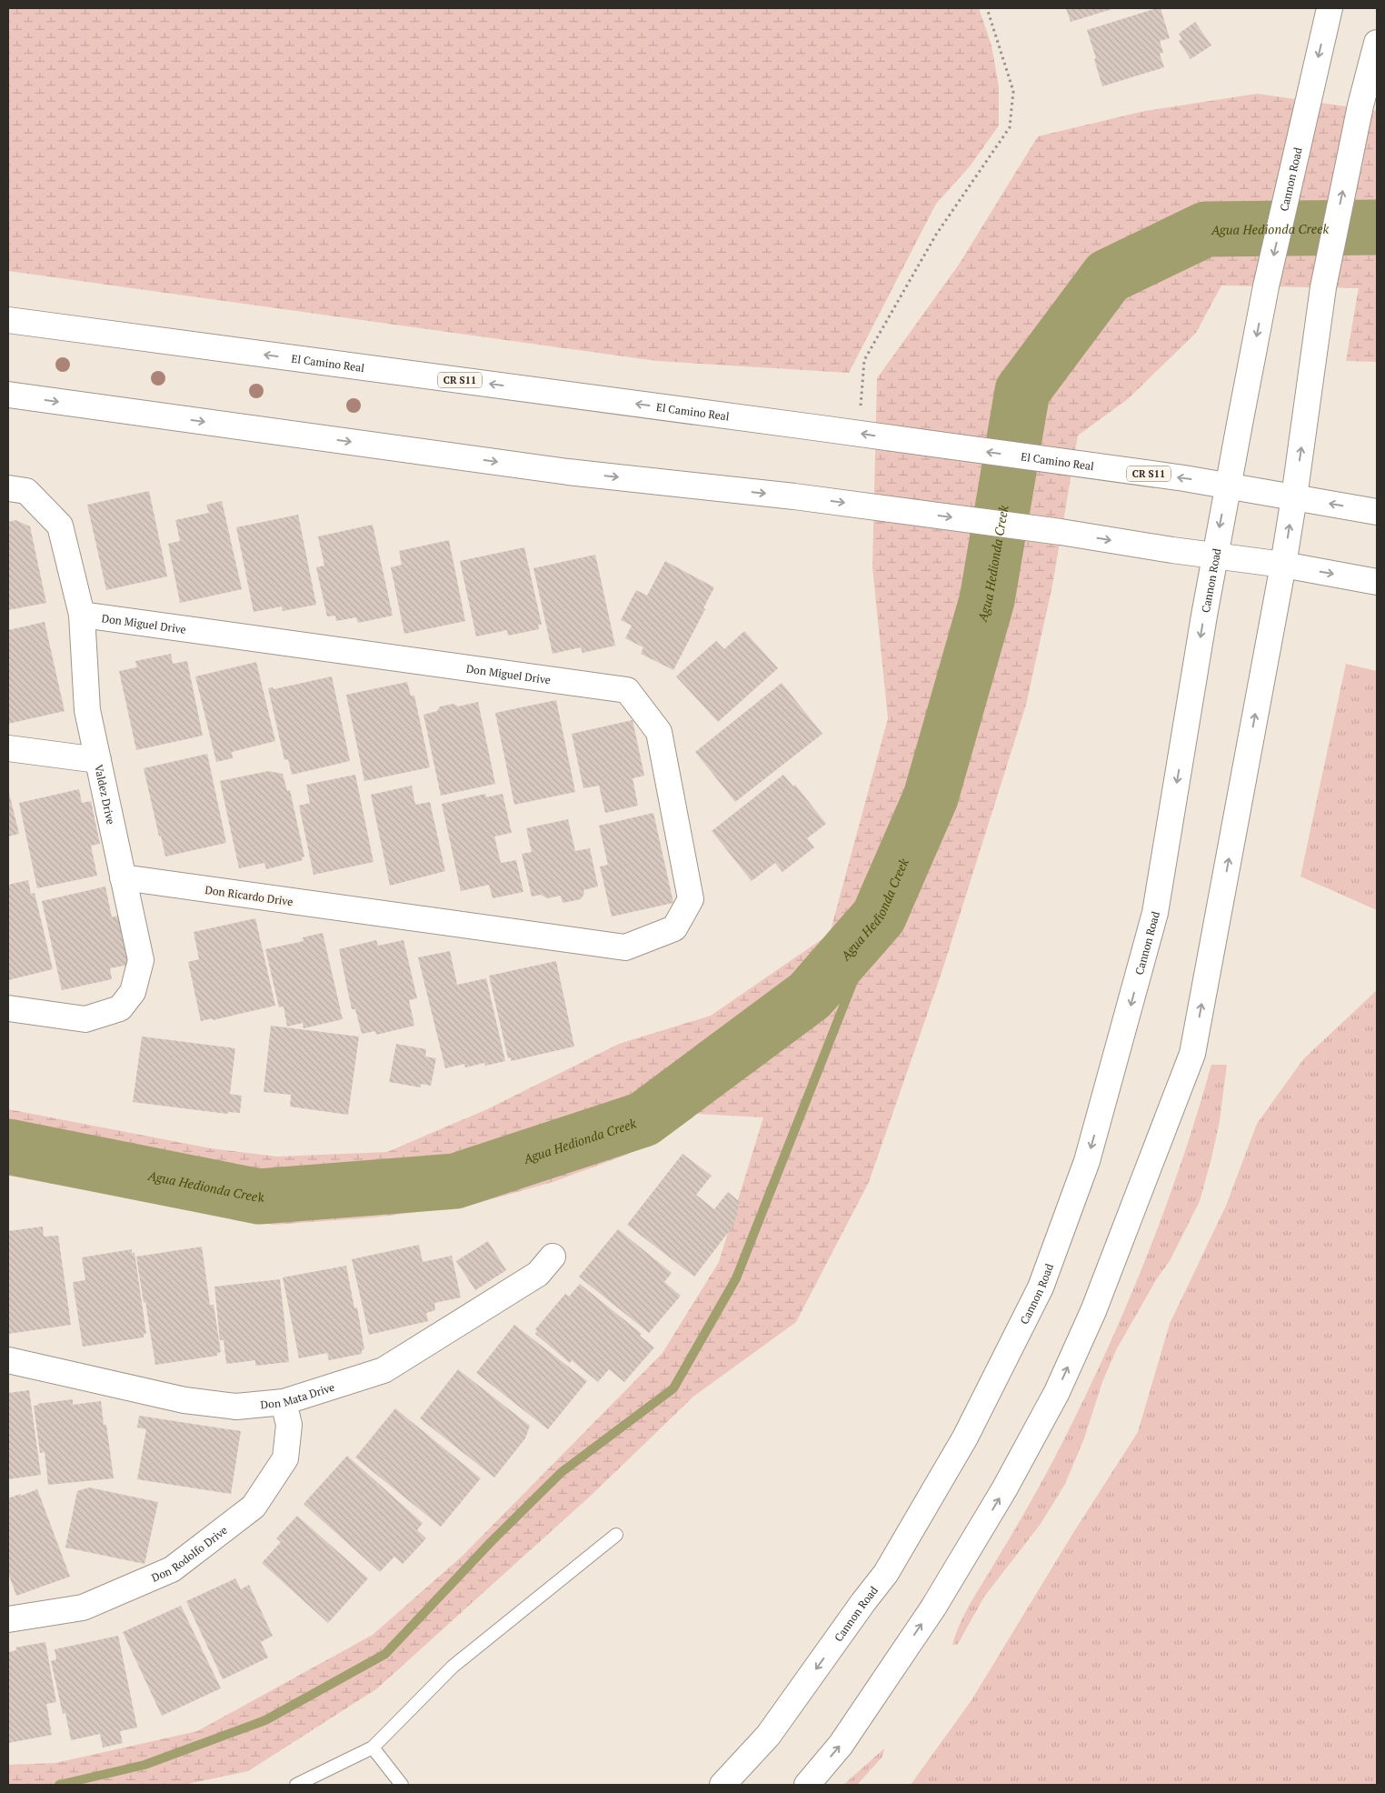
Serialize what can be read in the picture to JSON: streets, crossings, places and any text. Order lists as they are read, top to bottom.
{
  "streets": {
    "main road": [
      "Cannon Road",
      "El Camino Real",
      "CR S11",
      "Don Miguel Drive",
      "Valdez Drive",
      "Don Ricardo Drive",
      "Don Mata Drive",
      "Don Rodolfo Drive"
    ]
  },
  "crossings": [
    ["Cannon Road", "El Camino Real"],
    ["Don Miguel Drive", "Valdez Drive"],
    ["Don Miguel Drive", "Don Ricardo Drive"],
    ["Valdez Drive", "Don Ricardo Drive"],
    ["Don Mata Drive", "Don Rodolfo Drive"]
  ],
  "water": ["Agua Hedionda Creek"]
}
